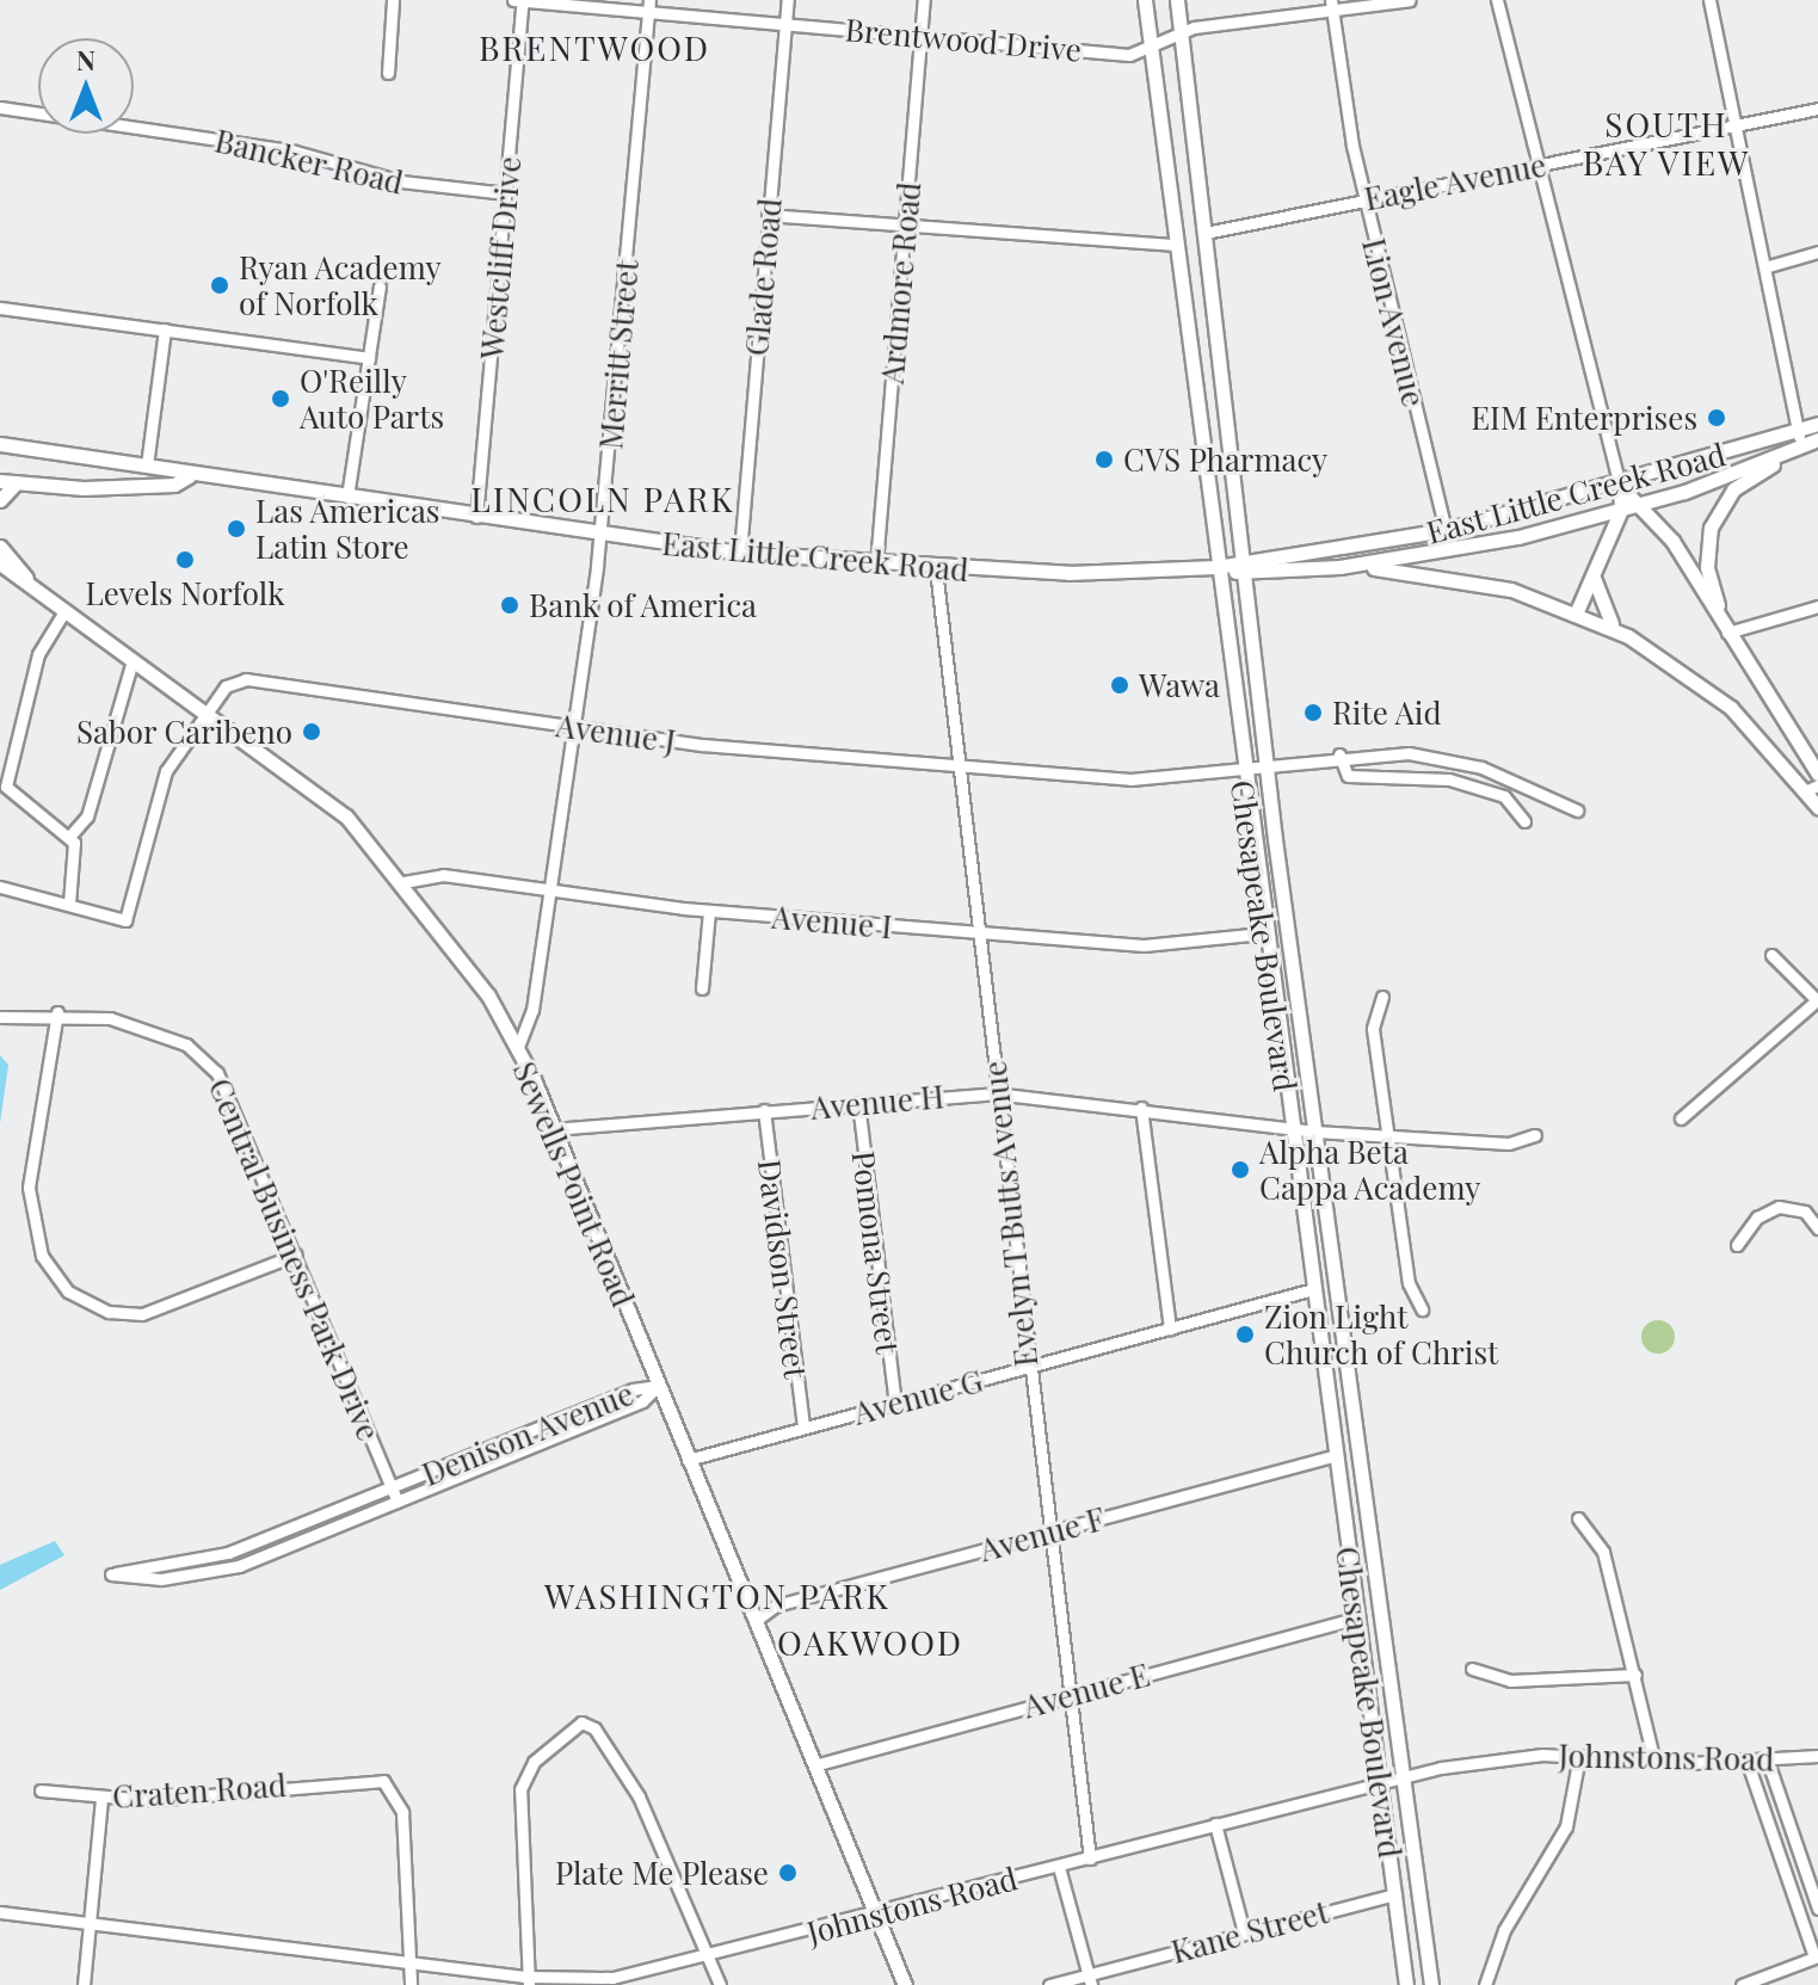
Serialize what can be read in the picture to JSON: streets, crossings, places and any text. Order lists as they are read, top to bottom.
{
  "streets": {
    "main road": ["East Little Creek Road", "Chesapeake Boulevard", "Sewells Point Road"],
    "street": [
      "Brentwood Drive",
      "Bancker Road",
      "Eagle Avenue",
      "Westcliff Drive",
      "Glade Road",
      "Ardmore Road",
      "Lion Avenue",
      "Merritt Street",
      "Avenue J",
      "Avenue I",
      "Avenue H",
      "Evelyn T Butts Avenue",
      "Pomona Street",
      "Central Business Park Drive",
      "Davidson Street",
      "Avenue G",
      "Denison Avenue",
      "Avenue F",
      "Avenue E",
      "Johnstons Road",
      "Craten Road",
      "Kane Street"
    ]
  },
  "crossings": [
    ["Brentwood Drive", "Westcliff Drive"],
    ["Brentwood Drive", "Glade Road"],
    ["Brentwood Drive", "Ardmore Road"],
    ["Brentwood Drive", "Merritt Street"],
    ["Brentwood Drive", "Chesapeake Boulevard"],
    ["Bancker Road", "Westcliff Drive"],
    ["Eagle Avenue", "Lion Avenue"],
    ["Eagle Avenue", "Chesapeake Boulevard"],
    ["Westcliff Drive", "East Little Creek Road"],
    ["Glade Road", "East Little Creek Road"],
    ["Ardmore Road", "East Little Creek Road"],
    ["Lion Avenue", "East Little Creek Road"],
    ["Merritt Street", "East Little Creek Road"],
    ["Merritt Street", "Avenue J"],
    ["Merritt Street", "Avenue I"],
    ["Merritt Street", "Sewells Point Road"],
    ["East Little Creek Road", "Chesapeake Boulevard"],
    ["East Little Creek Road", "Evelyn T Butts Avenue"],
    ["Avenue J", "Chesapeake Boulevard"],
    ["Avenue J", "Sewells Point Road"],
    ["Avenue J", "Evelyn T Butts Avenue"],
    ["Avenue I", "Chesapeake Boulevard"],
    ["Avenue I", "Sewells Point Road"],
    ["Avenue I", "Evelyn T Butts Avenue"],
    ["Chesapeake Boulevard", "Avenue H"],
    ["Chesapeake Boulevard", "Avenue G"],
    ["Chesapeake Boulevard", "Avenue F"],
    ["Chesapeake Boulevard", "Avenue E"],
    ["Chesapeake Boulevard", "Johnstons Road"],
    ["Chesapeake Boulevard", "Kane Street"],
    ["Avenue H", "Sewells Point Road"],
    ["Avenue H", "Evelyn T Butts Avenue"],
    ["Avenue H", "Pomona Street"],
    ["Avenue H", "Davidson Street"],
    ["Sewells Point Road", "Avenue G"],
    ["Sewells Point Road", "Denison Avenue"],
    ["Sewells Point Road", "Avenue F"],
    ["Sewells Point Road", "Avenue E"],
    ["Sewells Point Road", "Johnstons Road"],
    ["Evelyn T Butts Avenue", "Avenue G"],
    ["Evelyn T Butts Avenue", "Avenue F"],
    ["Evelyn T Butts Avenue", "Avenue E"],
    ["Evelyn T Butts Avenue", "Johnstons Road"],
    ["Pomona Street", "Avenue G"],
    ["Central Business Park Drive", "Denison Avenue"],
    ["Davidson Street", "Avenue G"],
    ["Johnstons Road", "Craten Road"]
  ],
  "districts": [
    "BRENTWOOD",
    "SOUTH BAY VIEW",
    "LINCOLN PARK",
    "WASHINGTON PARK",
    "OAKWOOD"
  ],
  "places": [
    "Ryan Academy of Norfolk",
    "O'Reilly Auto Parts",
    "EIM Enterprises",
    "CVS Pharmacy",
    "Las Americas Latin Store",
    "Levels Norfolk",
    "Bank of America",
    "Wawa",
    "Rite Aid",
    "Sabor Caribeno",
    "Alpha Beta Cappa Academy",
    "Zion Light Church of Christ",
    "Plate Me Please"
  ],
  "north": "top"
}
